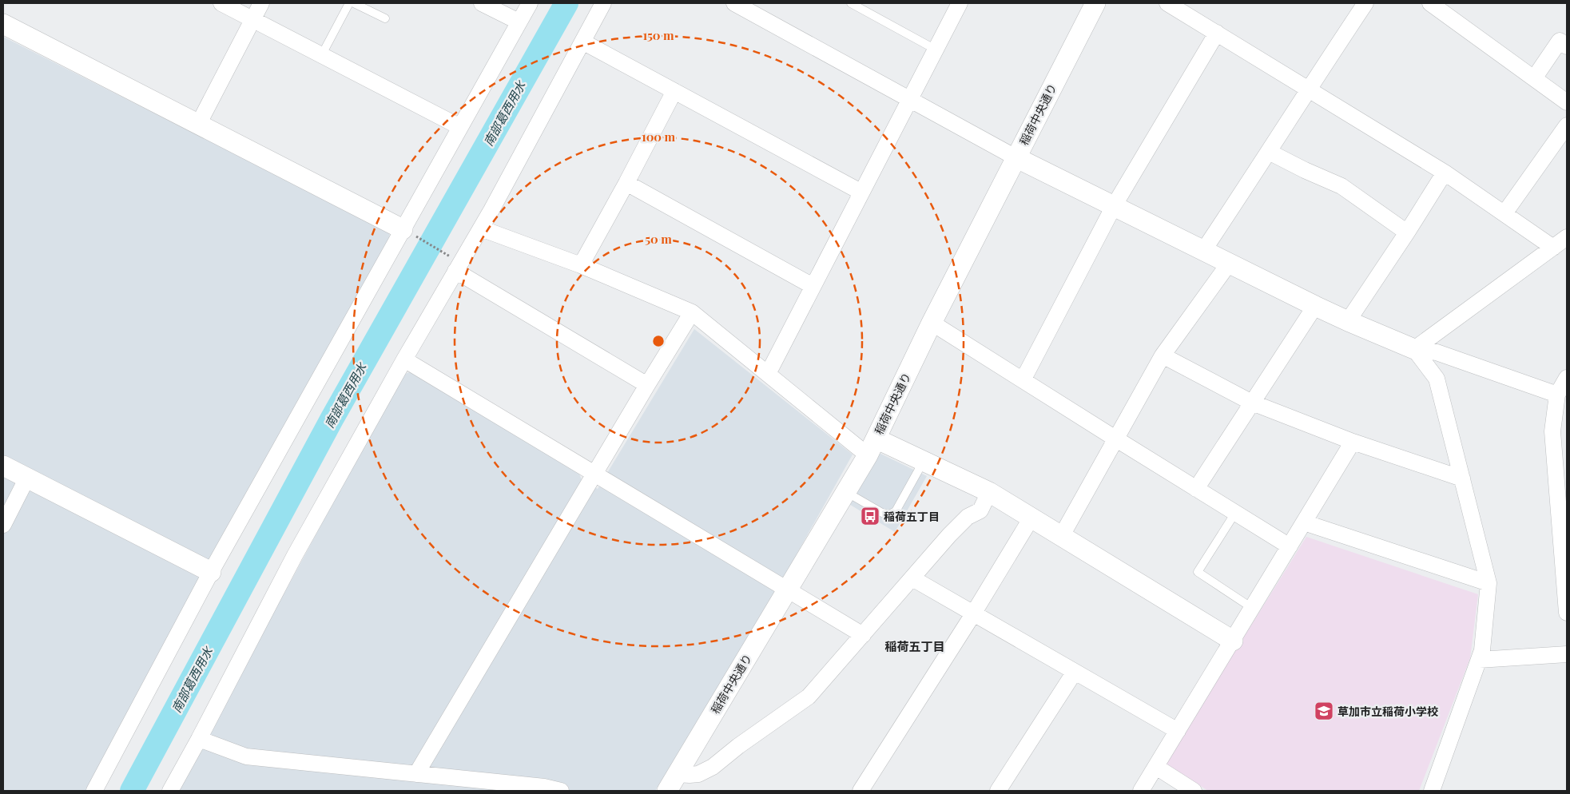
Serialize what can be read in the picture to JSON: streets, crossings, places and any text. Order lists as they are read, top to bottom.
{
  "streets": {
    "street": ["稲荷中央通り"]
  },
  "districts": ["稲荷五丁目"],
  "water": ["南部葛西用水"],
  "places": {
    "bus stop": ["稲荷五丁目"],
    "school or university": ["草加市立稲荷小学校"]
  },
  "rings": ["150 m", "100 m", "50 m"]
}
